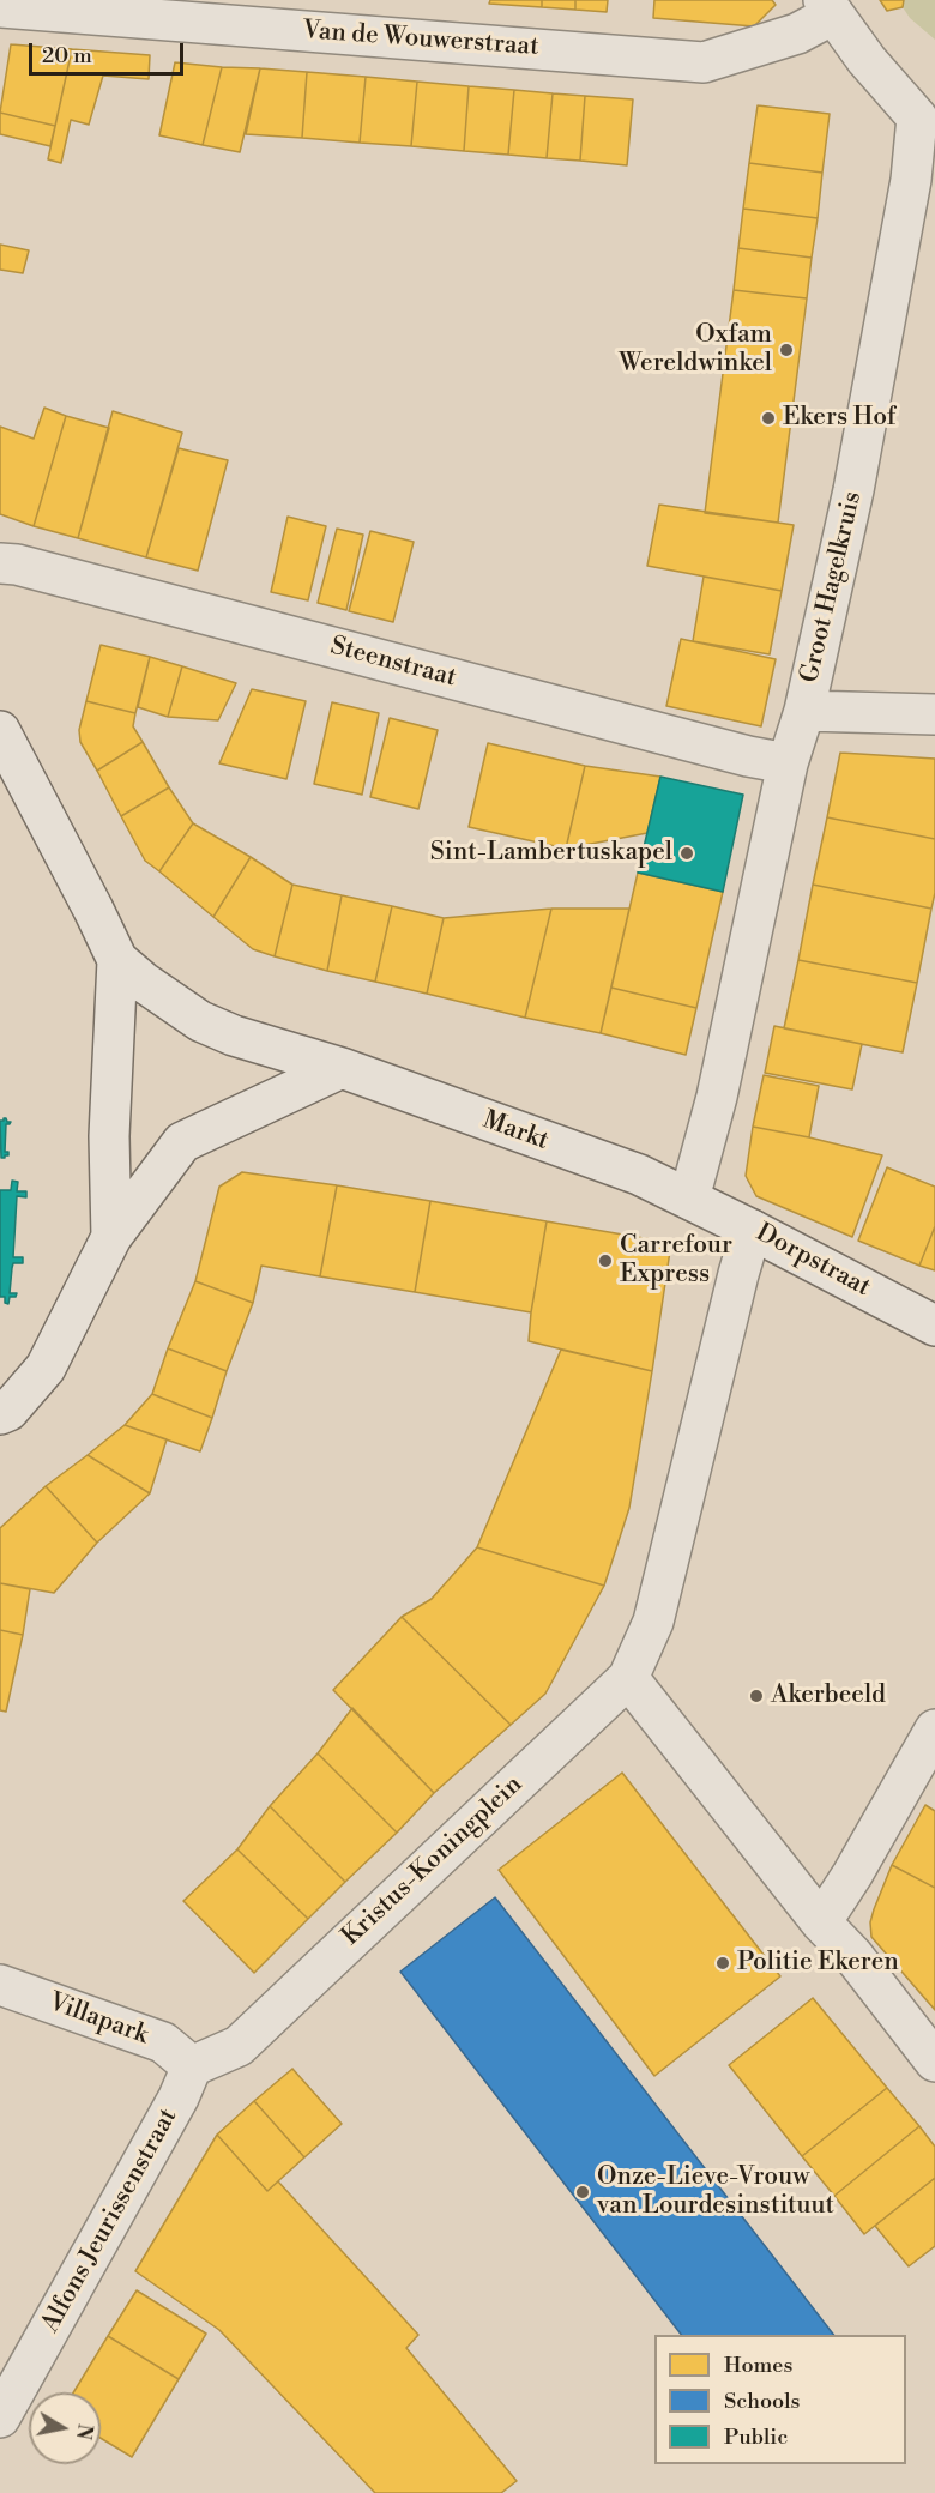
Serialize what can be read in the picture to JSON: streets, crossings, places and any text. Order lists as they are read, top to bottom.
{
  "streets": {
    "street": [
      "Van de Wouwerstraat",
      "Groot Hagelkruis",
      "Steenstraat",
      "Markt",
      "Dorpstraat",
      "Kristus-Koningplein",
      "Villapark",
      "Alfons Jeurissenstraat"
    ]
  },
  "crossings": [
    ["Van de Wouwerstraat", "Groot Hagelkruis"],
    ["Groot Hagelkruis", "Steenstraat"],
    ["Groot Hagelkruis", "Markt"],
    ["Groot Hagelkruis", "Dorpstraat"],
    ["Markt", "Dorpstraat"],
    ["Dorpstraat", "Kristus-Koningplein"],
    ["Kristus-Koningplein", "Villapark"],
    ["Kristus-Koningplein", "Alfons Jeurissenstraat"],
    ["Villapark", "Alfons Jeurissenstraat"]
  ],
  "places": [
    "Oxfam Wereldwinkel",
    "Ekers Hof",
    "Sint-Lambertuskapel",
    "Carrefour Express",
    "Akerbeeld",
    "Politie Ekeren",
    "Onze-Lieve-Vrouw van Lourdesinstituut"
  ],
  "legend": ["Homes", "Schools", "Public"],
  "scale_bar": "20 m",
  "north": "right"
}
